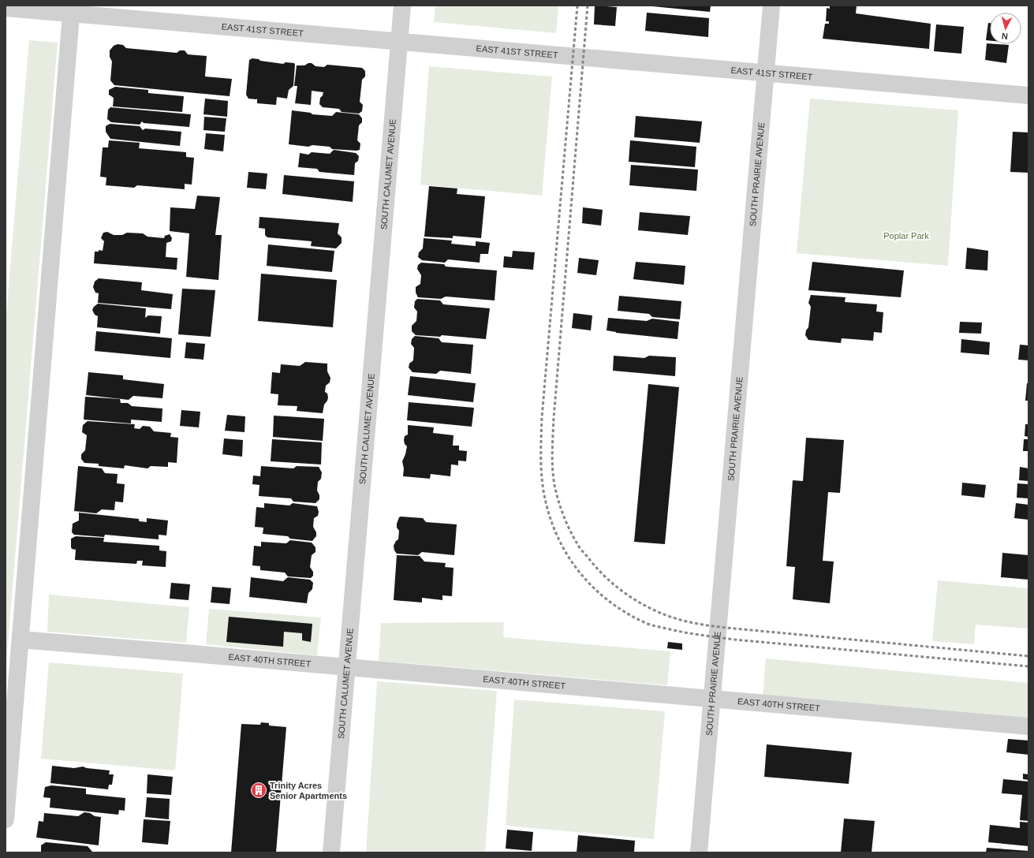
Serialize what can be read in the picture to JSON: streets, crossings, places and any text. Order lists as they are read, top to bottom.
{
  "streets": {
    "street": [
      "EAST 41ST STREET",
      "SOUTH CALUMET AVENUE",
      "SOUTH PRAIRIE AVENUE",
      "EAST 40TH STREET"
    ]
  },
  "crossings": [
    ["EAST 41ST STREET", "SOUTH CALUMET AVENUE"],
    ["EAST 41ST STREET", "SOUTH PRAIRIE AVENUE"],
    ["SOUTH CALUMET AVENUE", "EAST 40TH STREET"],
    ["SOUTH PRAIRIE AVENUE", "EAST 40TH STREET"]
  ],
  "parks": ["Poplar Park"],
  "places": {
    "building": ["Trinity Acres Senior Apartments"]
  },
  "north": "bottom"
}
